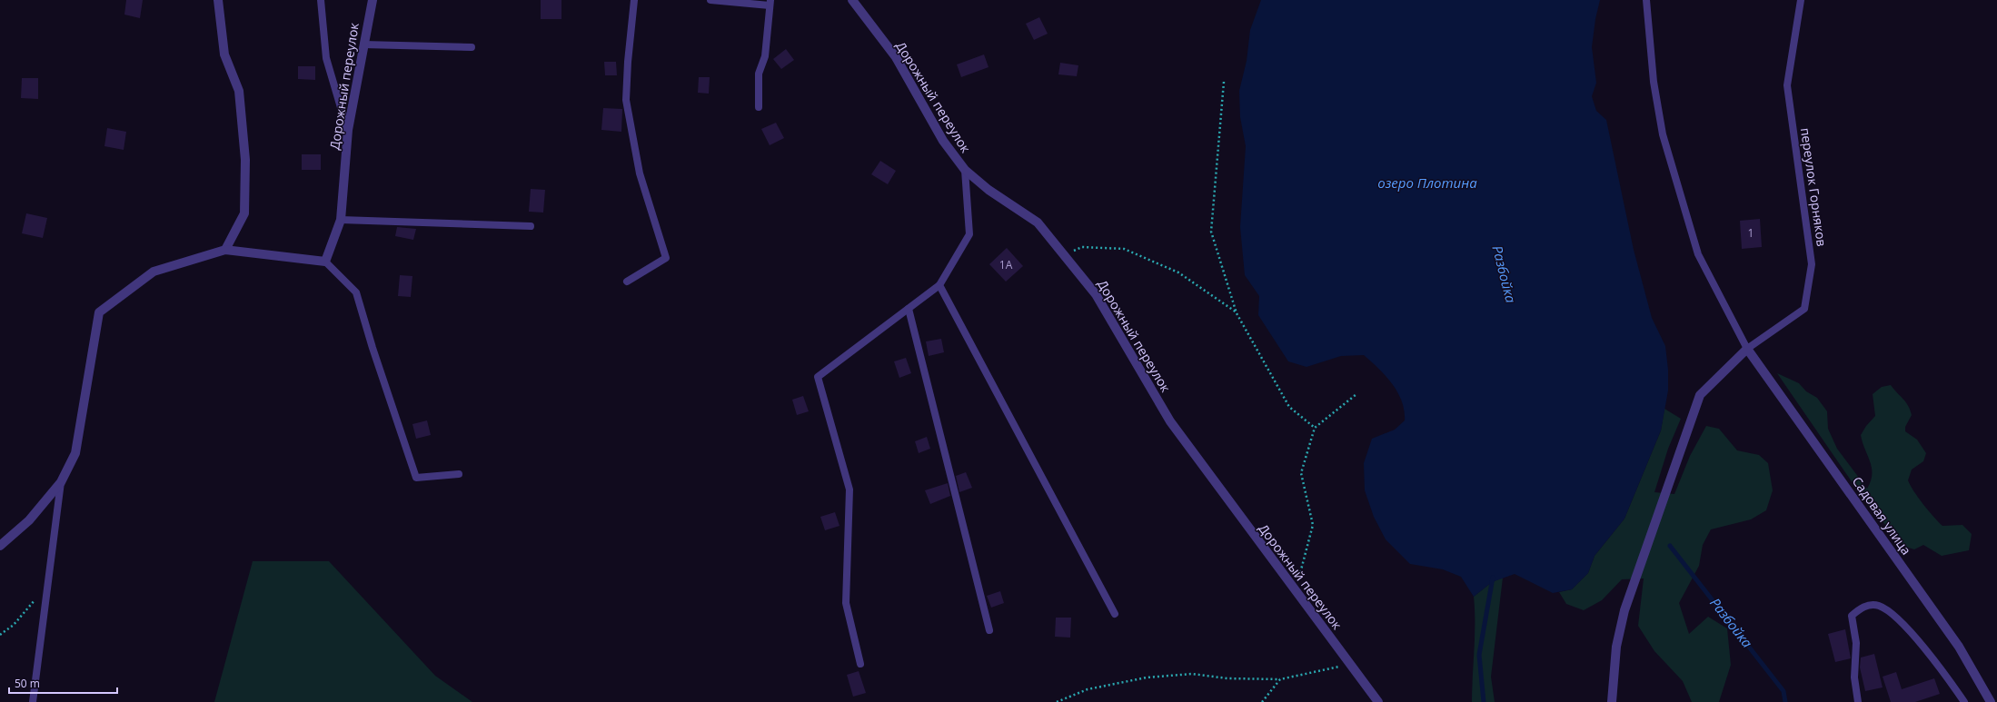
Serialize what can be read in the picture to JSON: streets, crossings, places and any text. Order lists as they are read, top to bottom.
{
  "streets": {
    "street": ["Дорожный переулок", "Садовая улица"],
    "lane": ["переулок Горняков"]
  },
  "crossings": [
    ["переулок Горняков", "Садовая улица"]
  ],
  "water": ["озеро Плотина", "Разбойка"],
  "house_numbers": ["1", "1А"],
  "scale_bar": "50 m"
}
